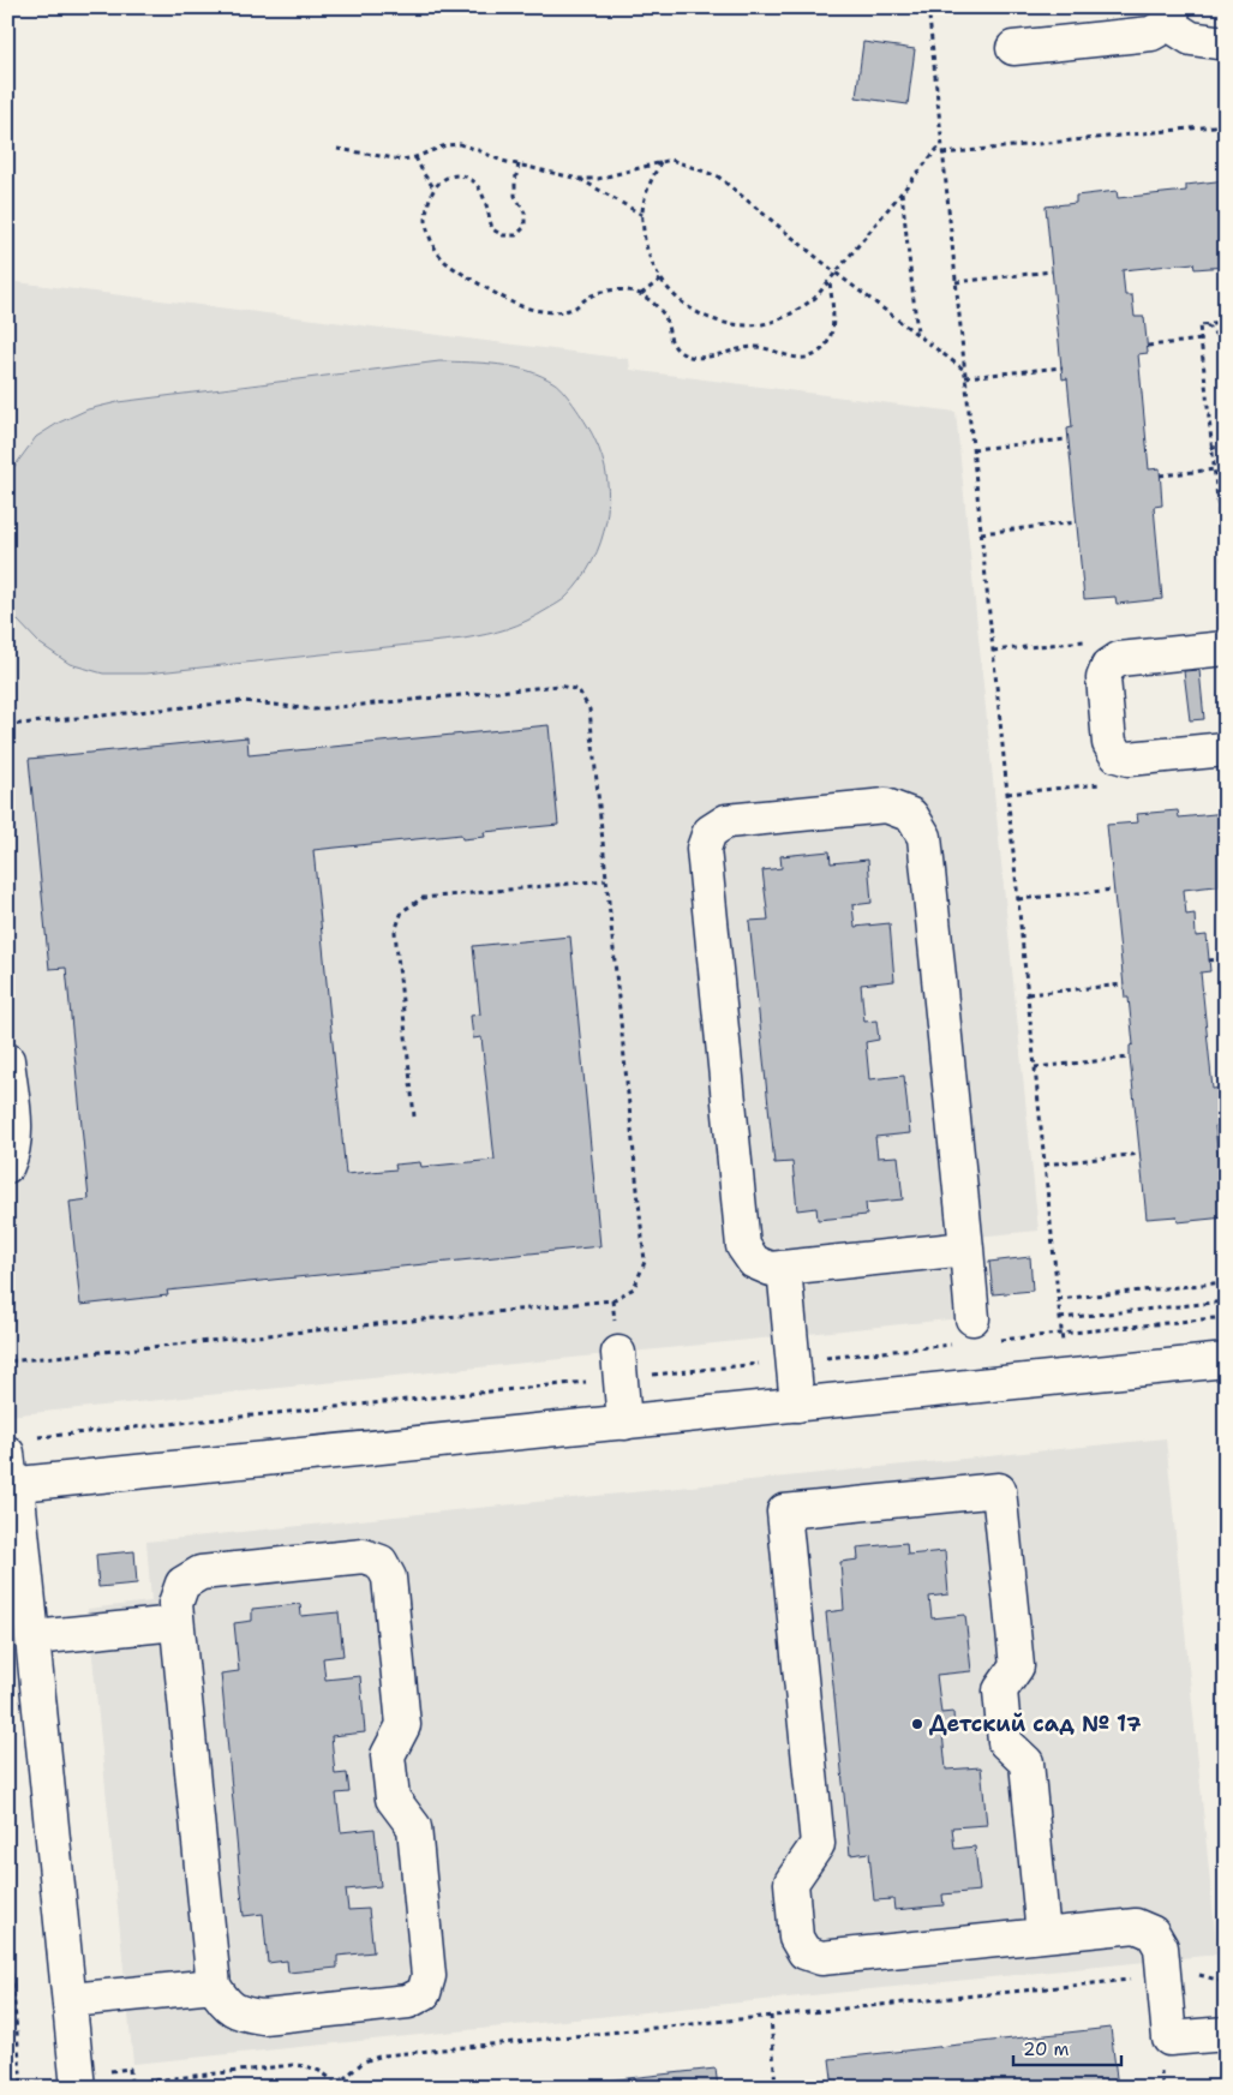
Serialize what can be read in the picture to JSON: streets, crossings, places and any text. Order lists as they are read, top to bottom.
{
  "places": ["Детский сад № 17"],
  "scale_bar": "20 m"
}
